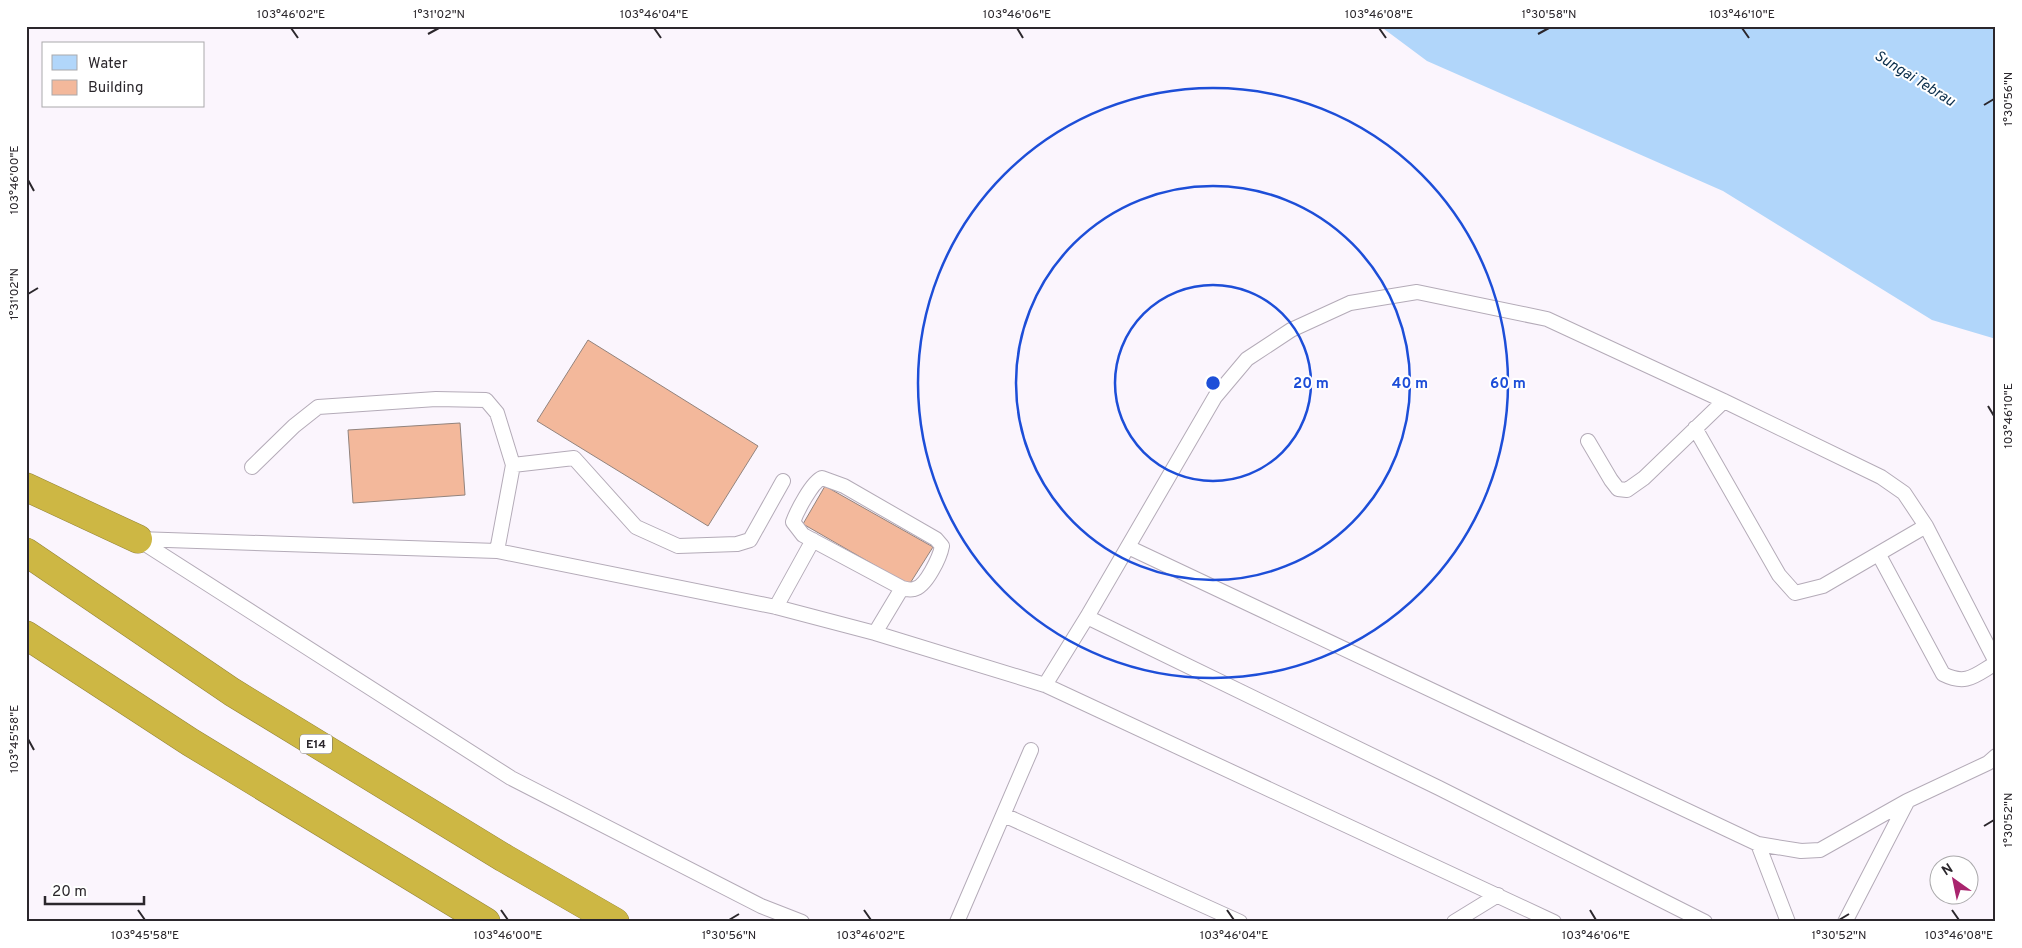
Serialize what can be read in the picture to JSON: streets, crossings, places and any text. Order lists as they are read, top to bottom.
{
  "streets": {
    "highway": ["E14"]
  },
  "water": ["Sungai Tebrau"],
  "legend": ["Water", "Building"],
  "scale_bar": "20 m",
  "north": "top left",
  "coordinates": [
    "103°46'02\"E",
    "1°31'02\"N",
    "103°46'04\"E",
    "103°46'06\"E",
    "103°46'08\"E",
    "1°30'58\"N",
    "103°46'10\"E",
    "1°30'56\"N",
    "103°46'00\"E",
    "103°45'58\"E",
    "1°30'52\"N"
  ],
  "rings": ["20 m", "40 m", "60 m"]
}
